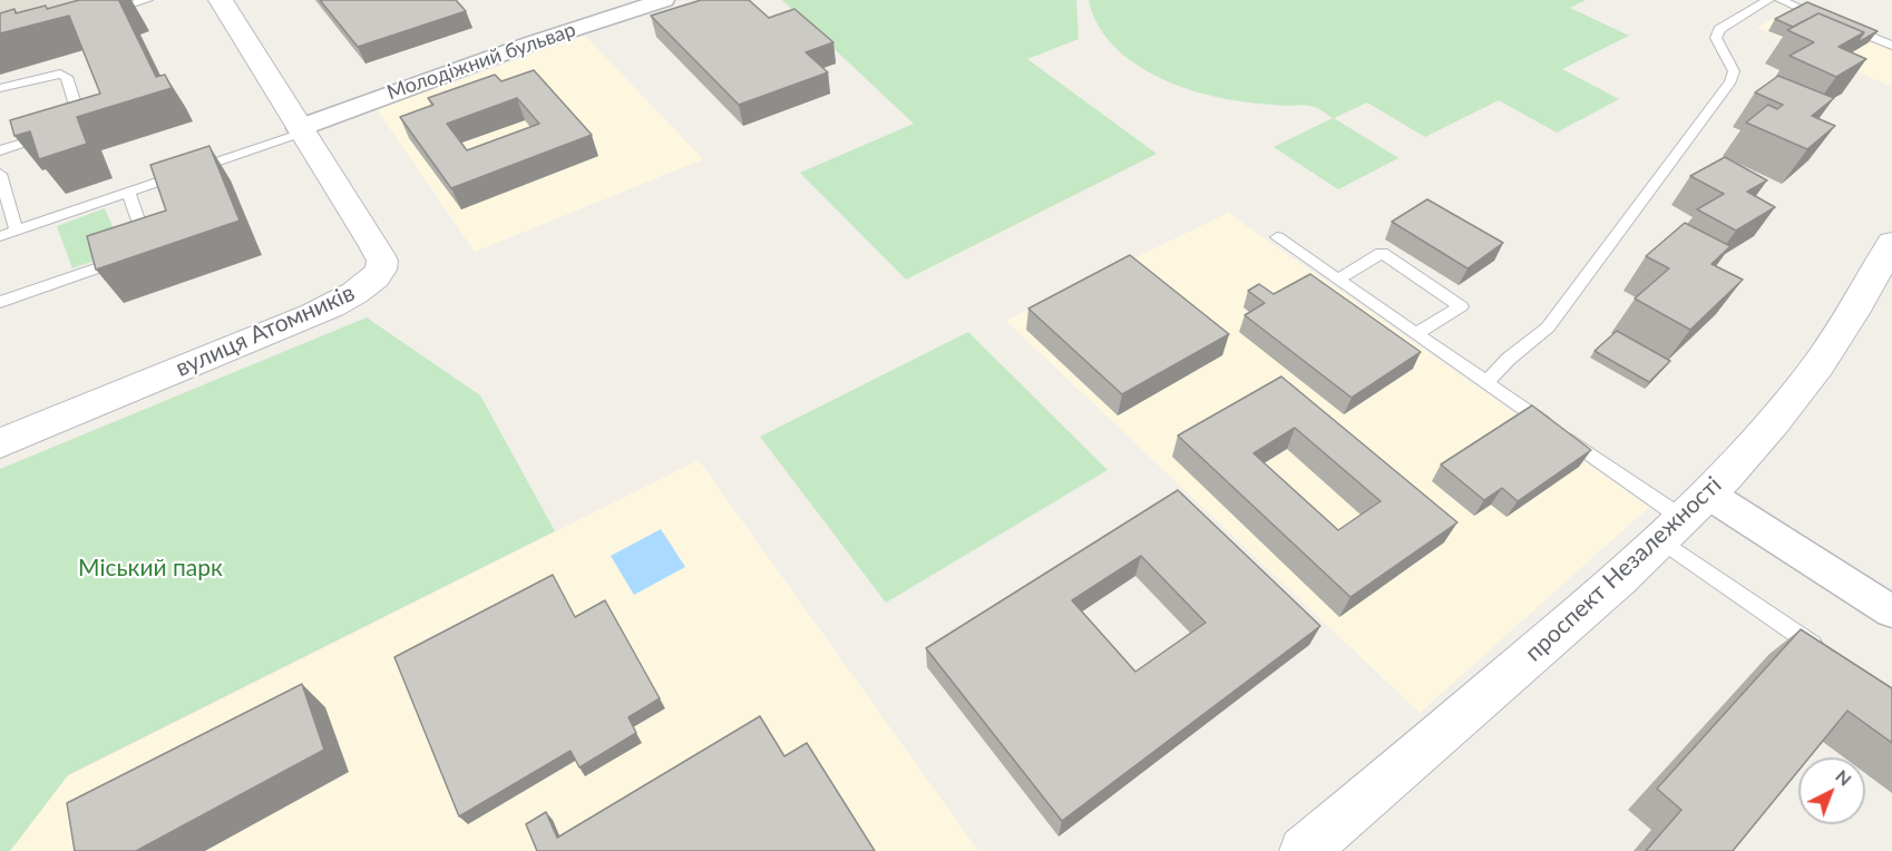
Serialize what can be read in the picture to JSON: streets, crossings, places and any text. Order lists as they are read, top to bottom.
{
  "streets": {
    "street": ["Молодіжний бульвар", "вулиця Атомників", "проспект Незалежності"]
  },
  "crossings": [
    ["Молодіжний бульвар", "вулиця Атомників"]
  ],
  "parks": ["Міський парк"],
  "north": "top right"
}
